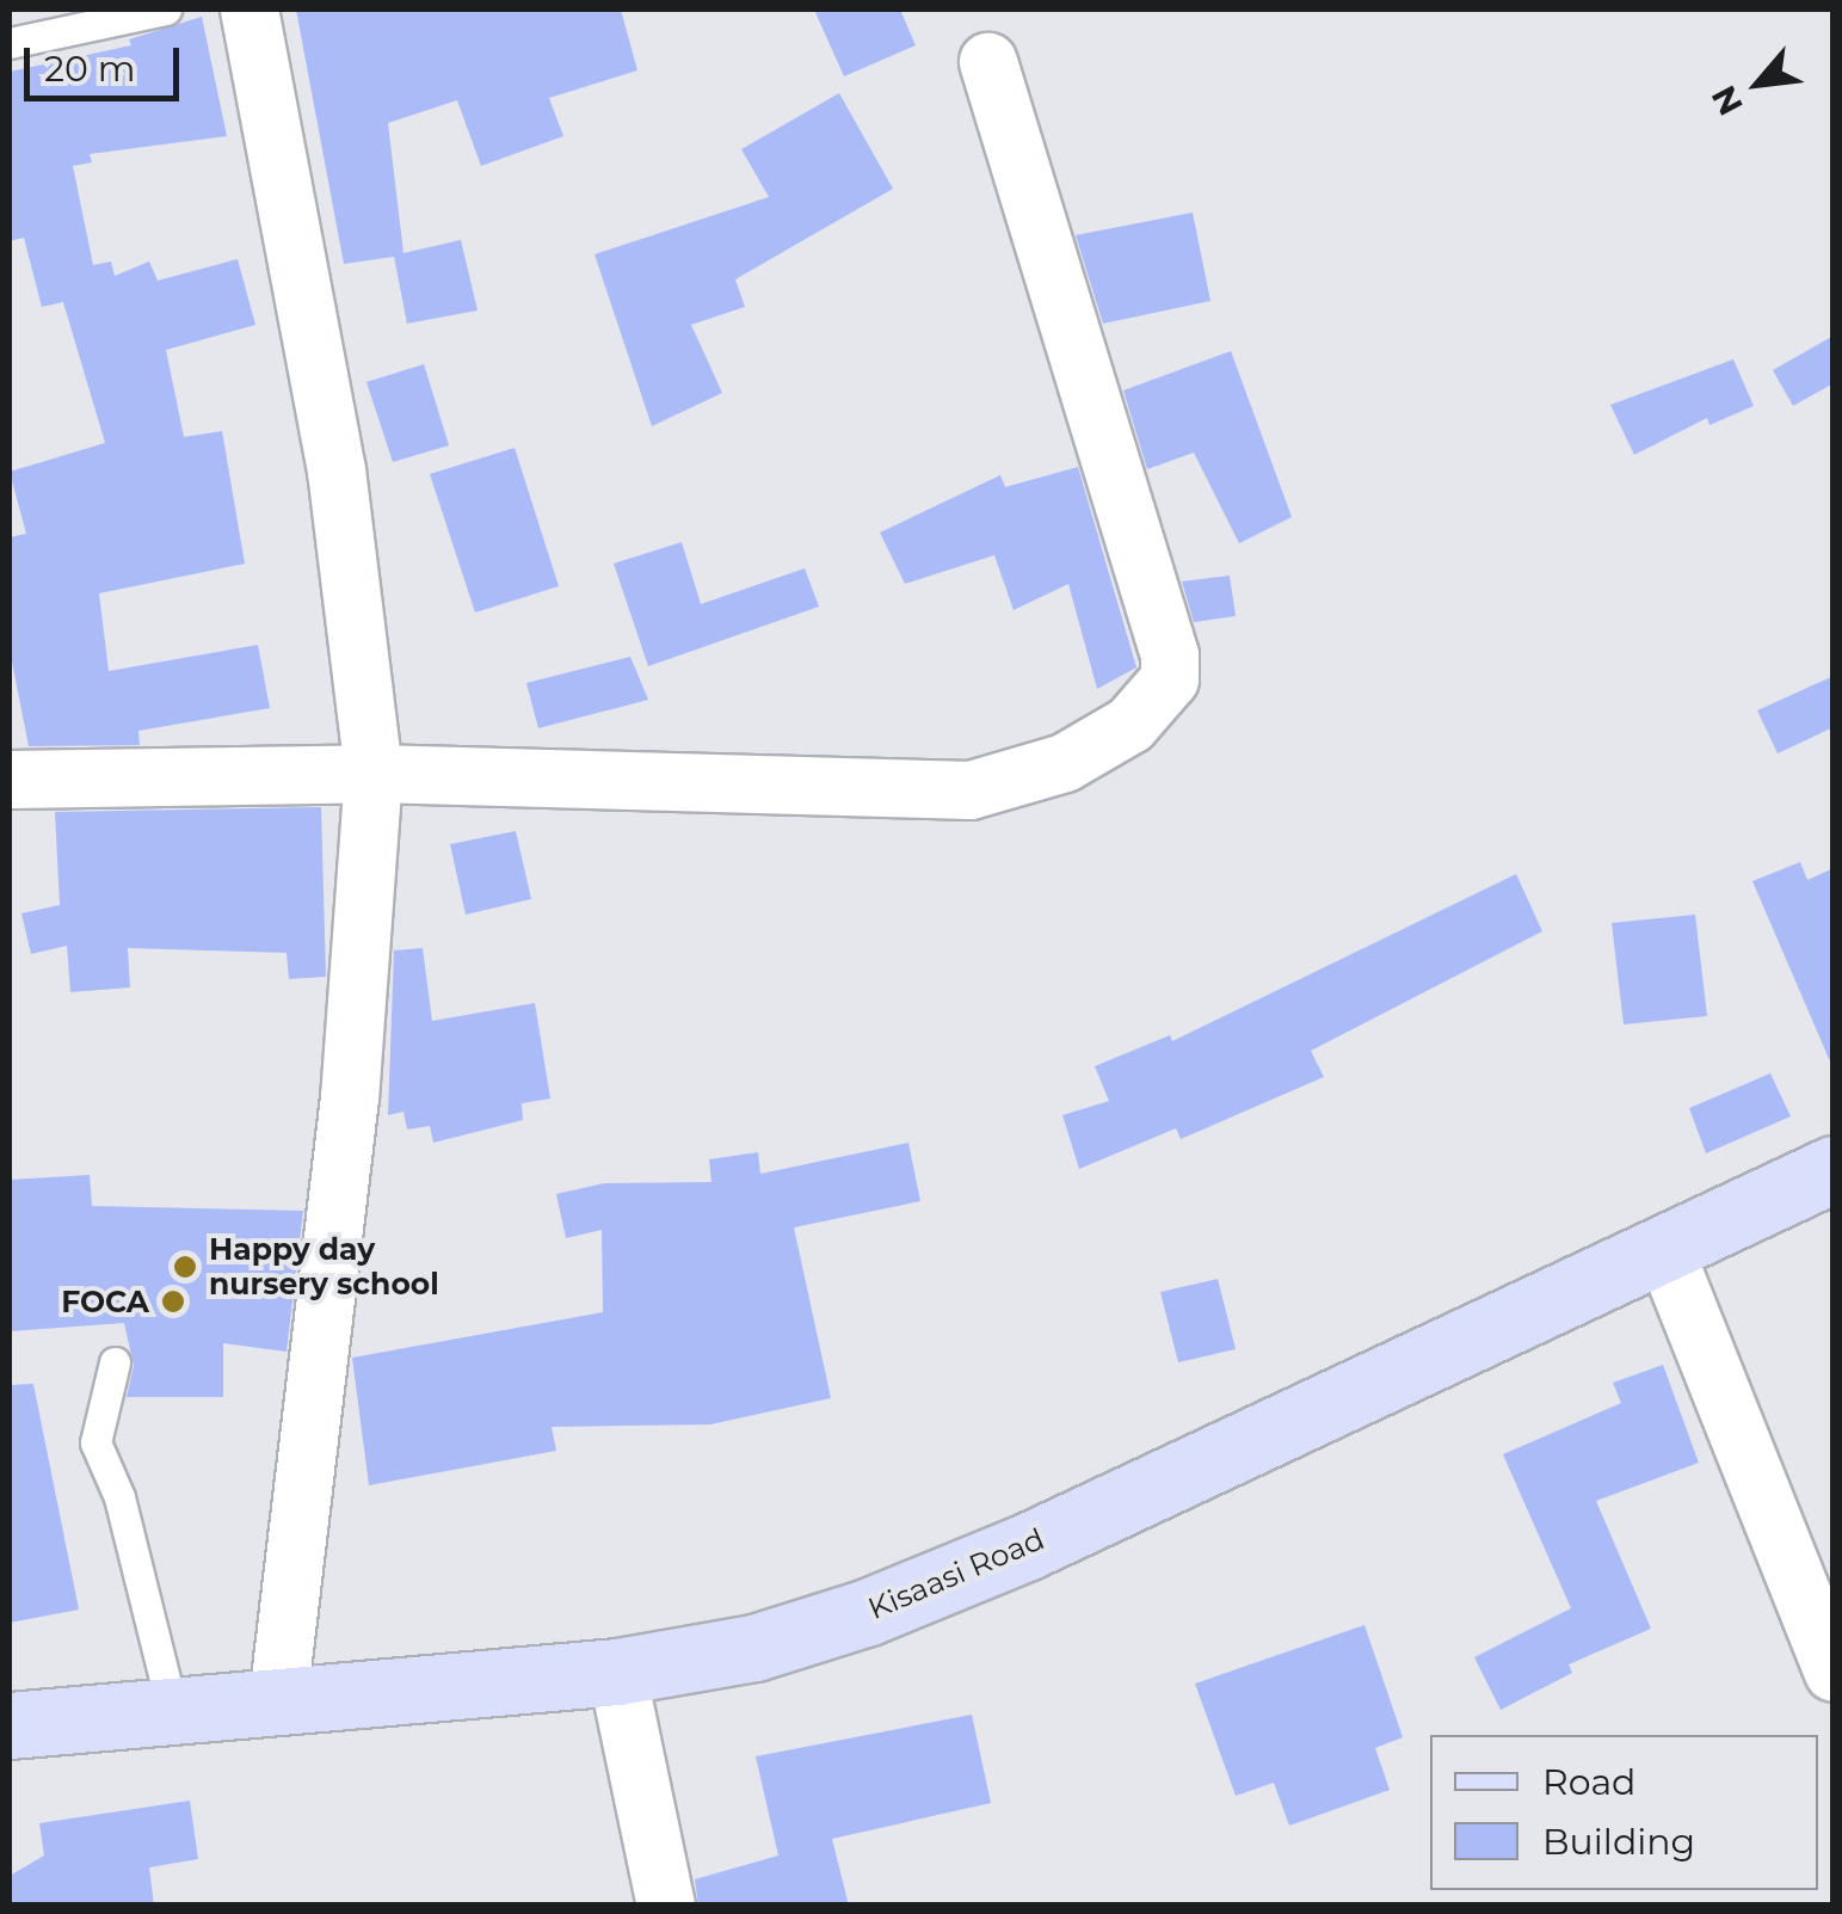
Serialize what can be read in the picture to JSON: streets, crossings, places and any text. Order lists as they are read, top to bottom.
{
  "streets": {
    "main road": ["Kisaasi Road"]
  },
  "places": ["Happy day nursery school", "FOCA"],
  "legend": ["Road", "Building"],
  "scale_bar": "20 m",
  "north": "bottom left"
}
